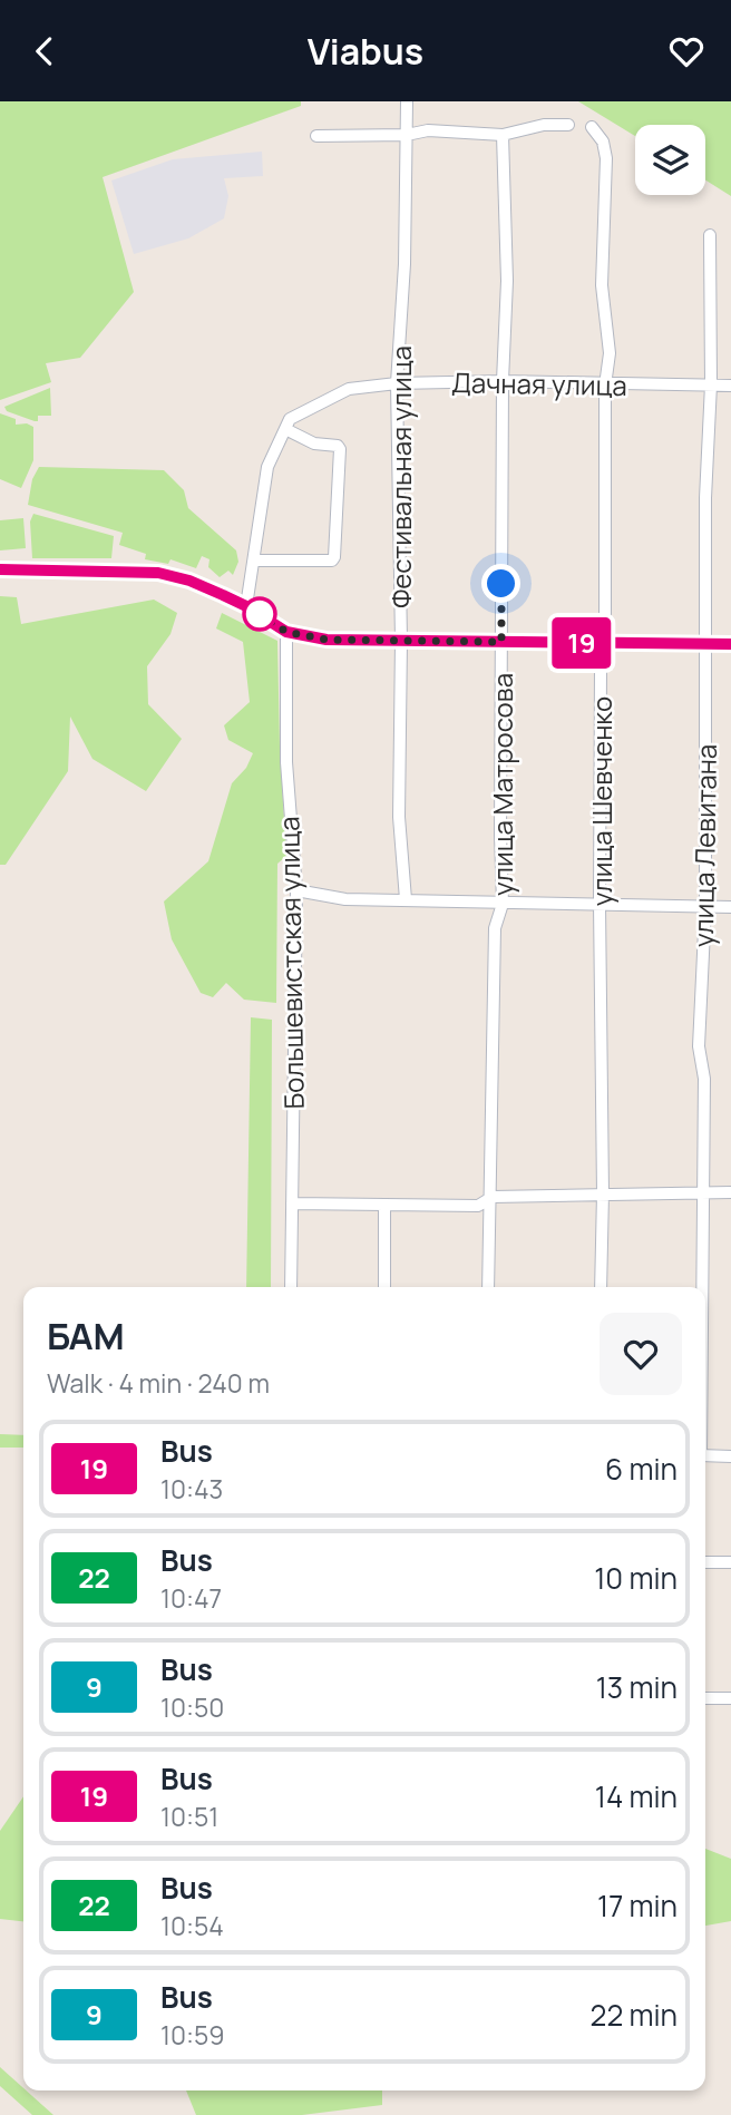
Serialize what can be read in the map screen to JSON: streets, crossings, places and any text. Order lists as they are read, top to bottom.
{
  "streets": {
    "street": [
      "Дачная улица",
      "Фестивальная улица",
      "улица Матросова",
      "улица Шевченко",
      "улица Левитана",
      "Большевистская улица"
    ]
  },
  "crossings": [
    ["Дачная улица", "Фестивальная улица"],
    ["Дачная улица", "улица Матросова"],
    ["Дачная улица", "улица Шевченко"],
    ["Дачная улица", "улица Левитана"]
  ],
  "lines": ["bus line 19"],
  "page": {
    "header": "Viabus",
    "on_map": "19",
    "heading": ["БАМ", "Walk · 4 min · 240 m"],
    "list": [
      {
        "mark": "19",
        "name": "Bus",
        "note": "10:43",
        "value": "6 min"
      },
      {
        "mark": "22",
        "name": "Bus",
        "note": "10:47",
        "value": "10 min"
      },
      {
        "mark": "9",
        "name": "Bus",
        "note": "10:50",
        "value": "13 min"
      },
      {
        "mark": "19",
        "name": "Bus",
        "note": "10:51",
        "value": "14 min"
      },
      {
        "mark": "22",
        "name": "Bus",
        "note": "10:54",
        "value": "17 min"
      },
      {
        "mark": "9",
        "name": "Bus",
        "note": "10:59",
        "value": "22 min"
      }
    ]
  }
}
